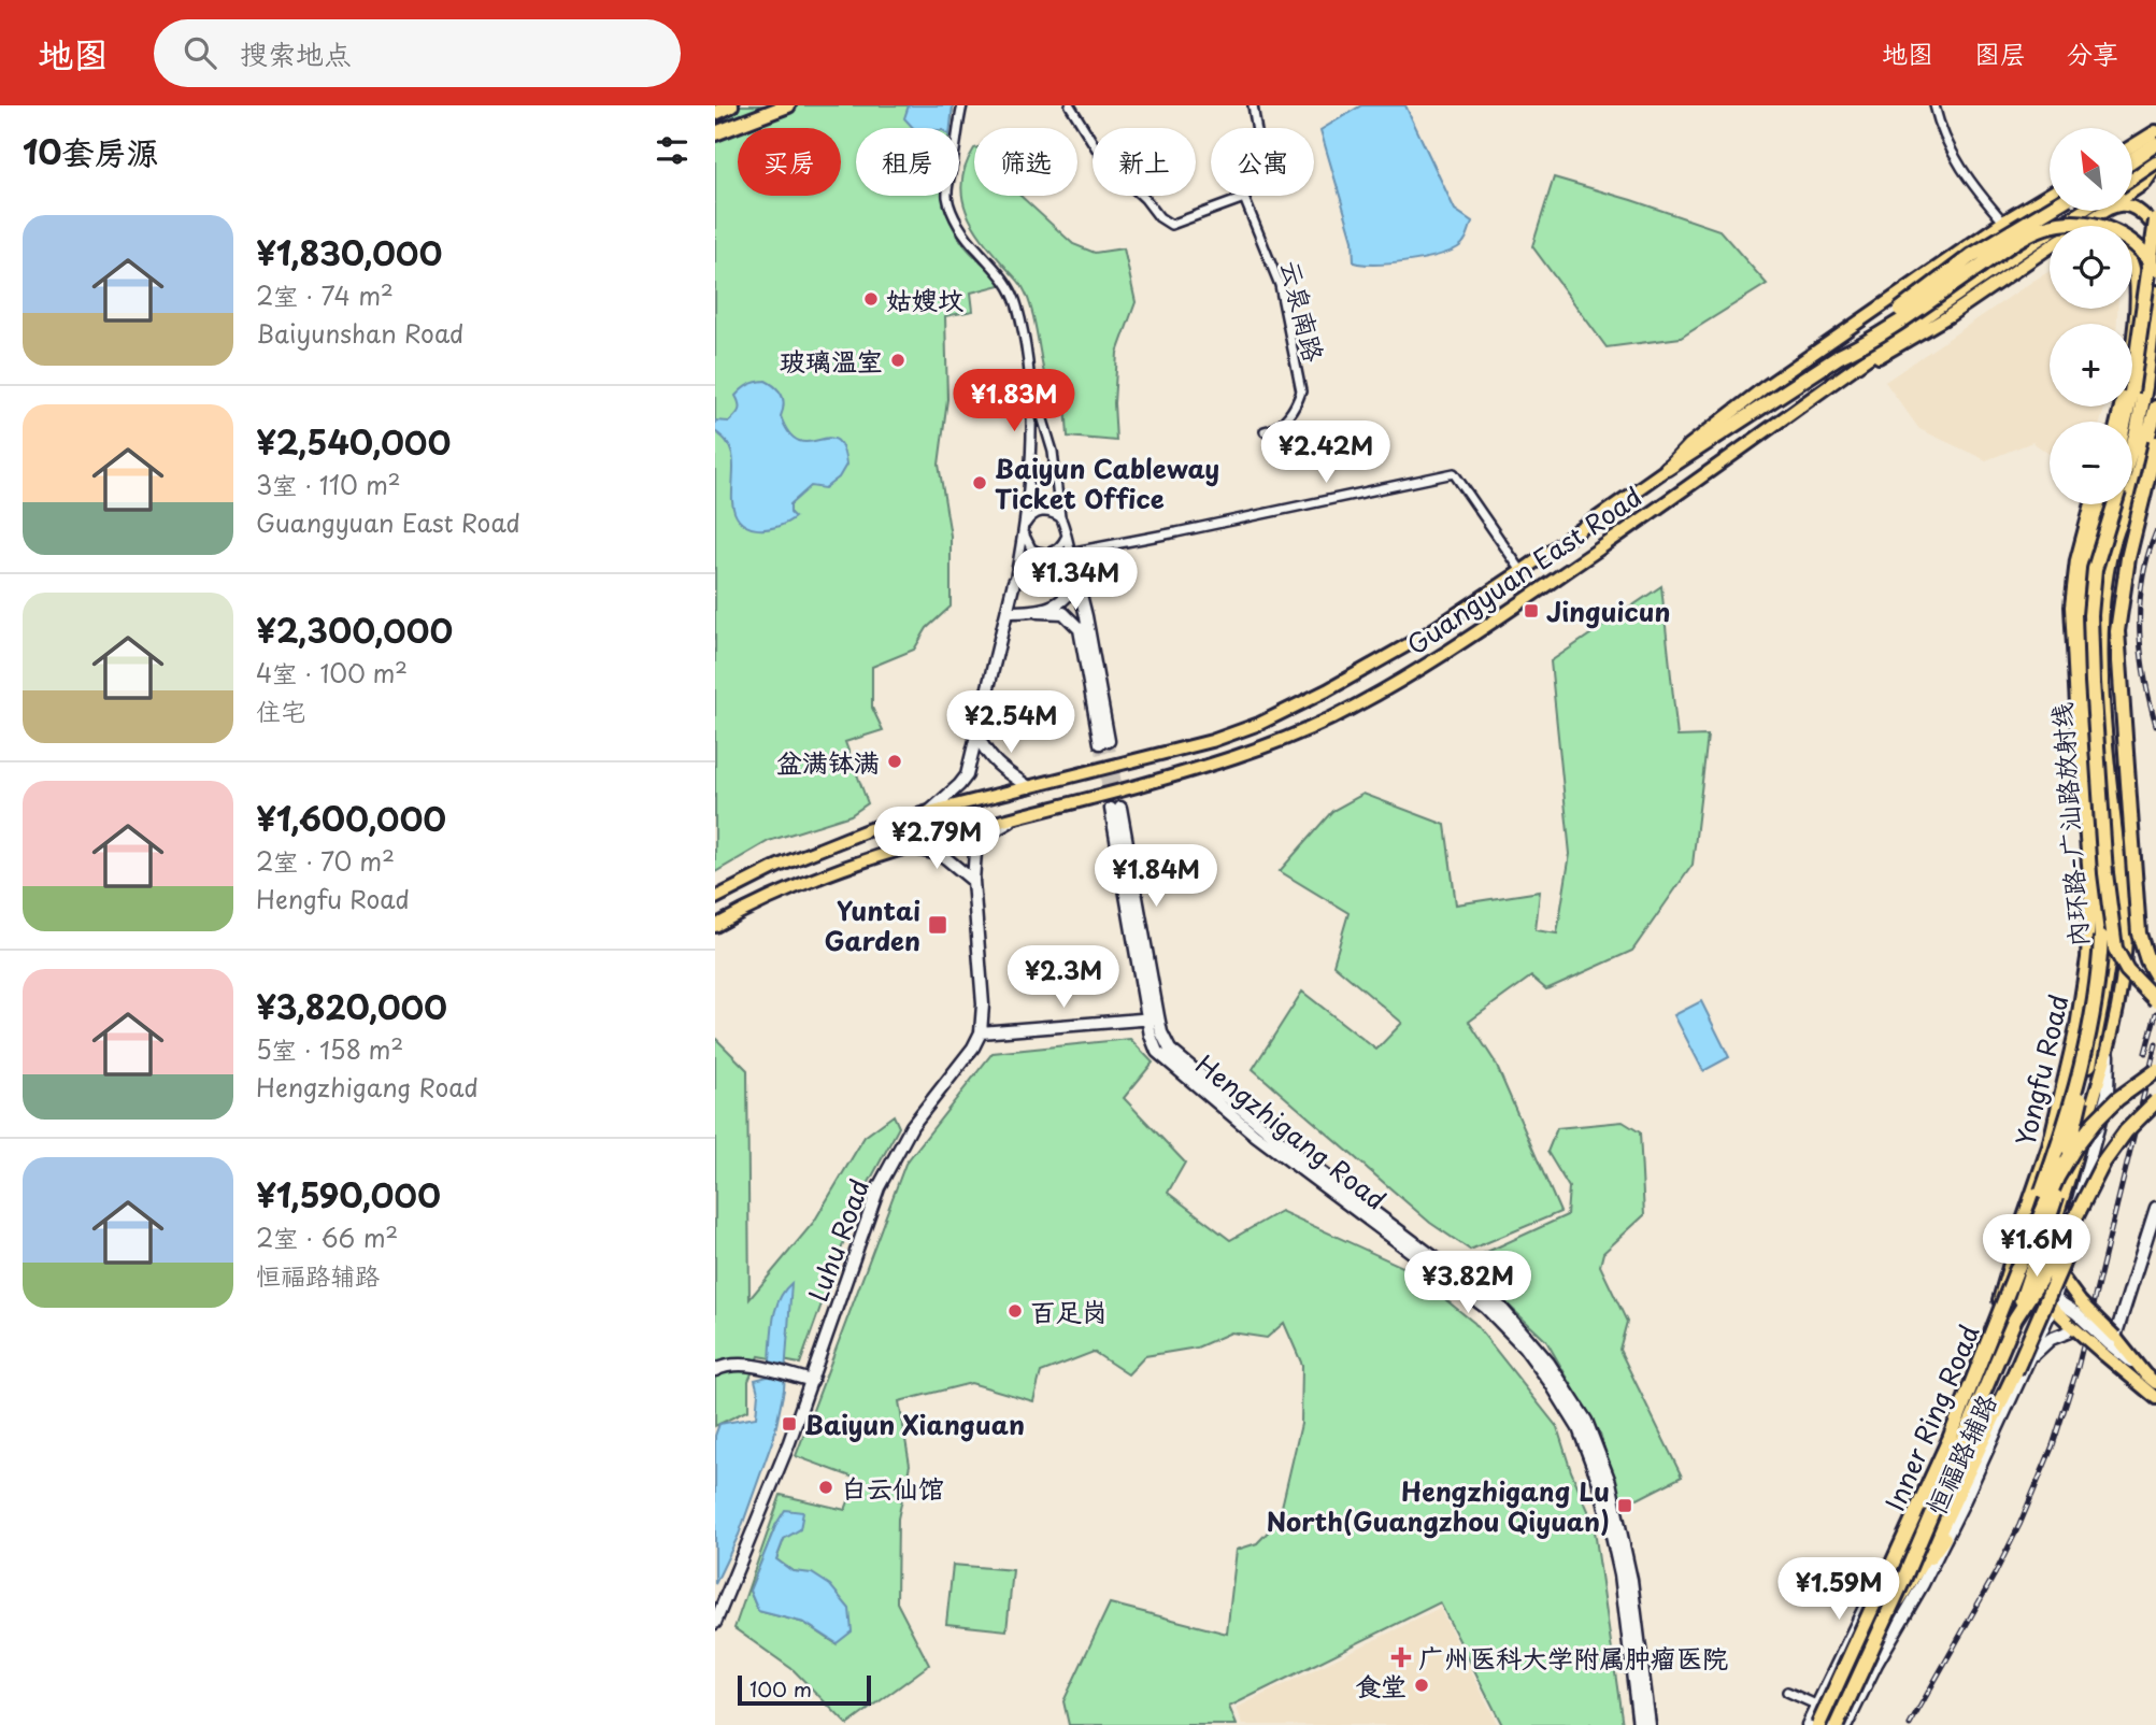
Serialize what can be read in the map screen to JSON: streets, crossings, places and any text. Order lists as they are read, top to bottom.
{
  "streets": {
    "highway": ["内环路-广汕路放射线", "Inner Ring Road"],
    "main road": [
      "Guangyuan East Road",
      "Yongfu Road",
      "Hengzhigang Road",
      "Luhu Road",
      "恒福路辅路"
    ],
    "street": ["云泉南路"]
  },
  "crossings": [
    ["内环路-广汕路放射线", "Inner Ring Road"],
    ["Yongfu Road", "恒福路辅路"]
  ],
  "places": {
    "other": [
      "姑嫂坟",
      "玻璃温室",
      "Baiyun Cableway Ticket Office",
      "盆满钵满",
      "百足岗",
      "白云仙馆",
      "食堂"
    ],
    "transit": [
      "Jinguicun",
      "Yuntai Garden",
      "Baiyun Xianguan",
      "Hengzhigang Lu North(Guangzhou Qiyuan)"
    ],
    "health": ["广州医科大学附属肿瘤医院"]
  },
  "scale_bar": "100 m",
  "north": "top left",
  "page": {
    "header": "地图",
    "search": "搜索地点",
    "nav": ["地图", "图层", "分享"],
    "heading": "10套房源",
    "map_buttons": ["+", "−"],
    "chip": [
      "买房",
      "租房",
      "筛选",
      "新上",
      "公寓"
    ],
    "list": [
      {
        "name": "¥1,830,000",
        "note": "2室 · 74 m² · Baiyunshan Road"
      },
      {
        "name": "¥2,540,000",
        "note": "3室 · 110 m² · Guangyuan East Road"
      },
      {
        "name": "¥2,300,000",
        "note": "4室 · 100 m² · 住宅"
      },
      {
        "name": "¥1,600,000",
        "note": "2室 · 70 m² · Hengfu Road"
      },
      {
        "name": "¥3,820,000",
        "note": "5室 · 158 m² · Hengzhigang Road"
      },
      {
        "name": "¥1,590,000",
        "note": "2室 · 66 m² · 恒福路辅路"
      }
    ],
    "price": [
      "¥1.83M",
      "¥2.42M",
      "¥1.34M",
      "¥2.54M",
      "¥2.79M",
      "¥1.84M",
      "¥2.3M",
      "¥1.6M",
      "¥3.82M",
      "¥1.59M"
    ],
    "scale": "100 m"
  }
}
